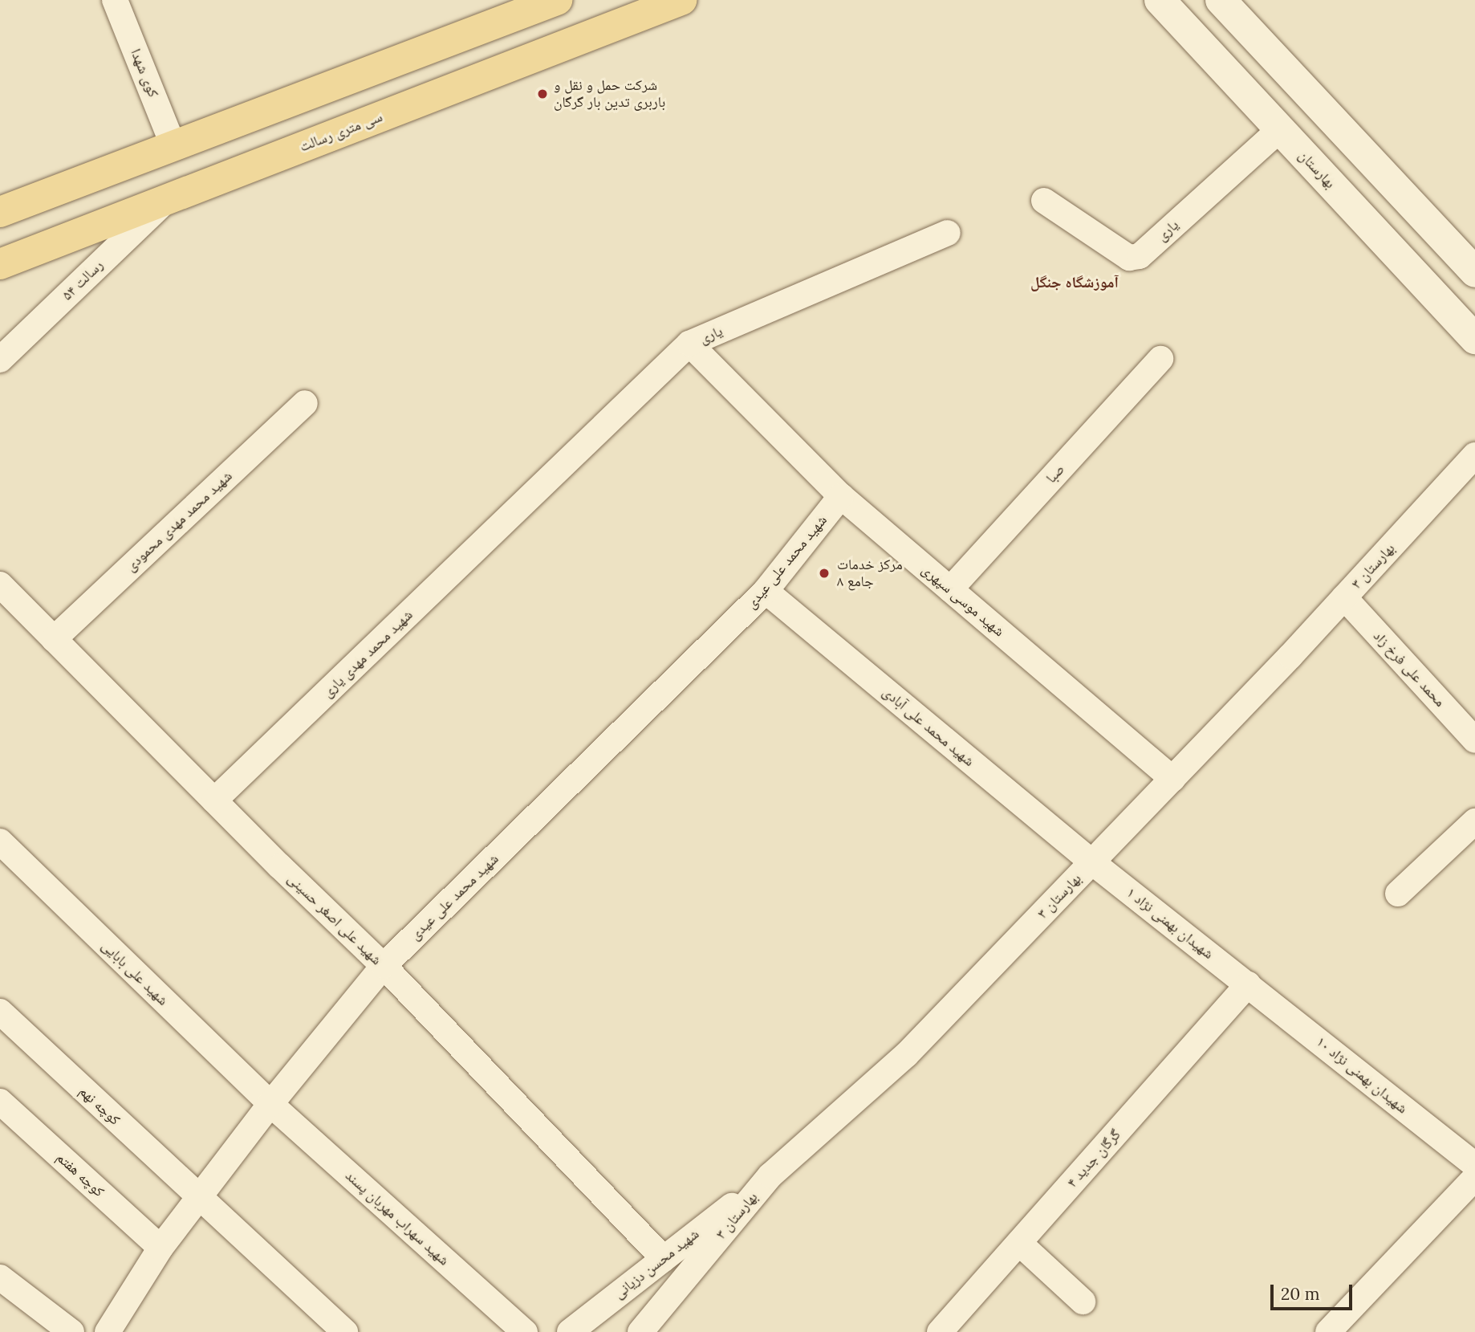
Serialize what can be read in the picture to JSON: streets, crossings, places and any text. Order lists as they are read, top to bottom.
{
  "streets": {
    "main road": ["سی متری رسالت", "بهارستان"],
    "street": [
      "کوی شهدا",
      "یاری",
      "۵۴ رسالت",
      "صبا",
      "شهید محمد مهدی محمودی",
      "شهید محمد علی عیدی",
      "بهارستان ۳",
      "شهید موسی سپهری",
      "شهید محمد مهدی یاری",
      "محمد علی فرخ زاد",
      "شهید محمد علی آبادی",
      "شهید علی اصغر حسینی",
      "۱ شهیدان بهمنی نژاد",
      "شهید علی بابایی",
      "۱۰ شهیدان بهمنی نژاد",
      "کوچه نهم",
      "گرگان جدید ۴",
      "کوچه هفتم",
      "شهید سهراب مهربان پسند",
      "شهید محسن دزیانی"
    ]
  },
  "crossings": [
    ["سی متری رسالت", "۵۴ رسالت"],
    ["بهارستان", "یاری"],
    ["یاری", "شهید موسی سپهری"],
    ["یاری", "شهید محمد مهدی یاری"],
    ["صبا", "شهید موسی سپهری"],
    ["شهید محمد مهدی محمودی", "شهید علی اصغر حسینی"],
    ["شهید محمد علی عیدی", "شهید موسی سپهری"],
    ["شهید محمد علی عیدی", "شهید محمد علی آبادی"],
    ["شهید محمد علی عیدی", "شهید علی اصغر حسینی"],
    ["شهید محمد علی عیدی", "شهید علی بابایی"],
    ["شهید محمد علی عیدی", "کوچه نهم"],
    ["شهید محمد علی عیدی", "کوچه هفتم"],
    ["شهید محمد علی عیدی", "شهید سهراب مهربان پسند"],
    ["بهارستان ۳", "شهید موسی سپهری"],
    ["بهارستان ۳", "محمد علی فرخ زاد"],
    ["بهارستان ۳", "شهید محمد علی آبادی"],
    ["بهارستان ۳", "۱ شهیدان بهمنی نژاد"],
    ["بهارستان ۳", "شهید محسن دزیانی"],
    ["شهید محمد مهدی یاری", "شهید علی اصغر حسینی"],
    ["شهید محمد علی آبادی", "۱ شهیدان بهمنی نژاد"],
    ["شهید علی اصغر حسینی", "شهید محسن دزیانی"],
    ["۱ شهیدان بهمنی نژاد", "۱۰ شهیدان بهمنی نژاد"],
    ["۱ شهیدان بهمنی نژاد", "گرگان جدید ۴"],
    ["شهید علی بابایی", "شهید سهراب مهربان پسند"],
    ["۱۰ شهیدان بهمنی نژاد", "گرگان جدید ۴"]
  ],
  "districts": ["آموزشگاه جنگل"],
  "places": ["شرکت حمل و نقل و باربری تدین بار گرگان", "مرکز خدمات جامع ۸"],
  "scale_bar": "20 m"
}
